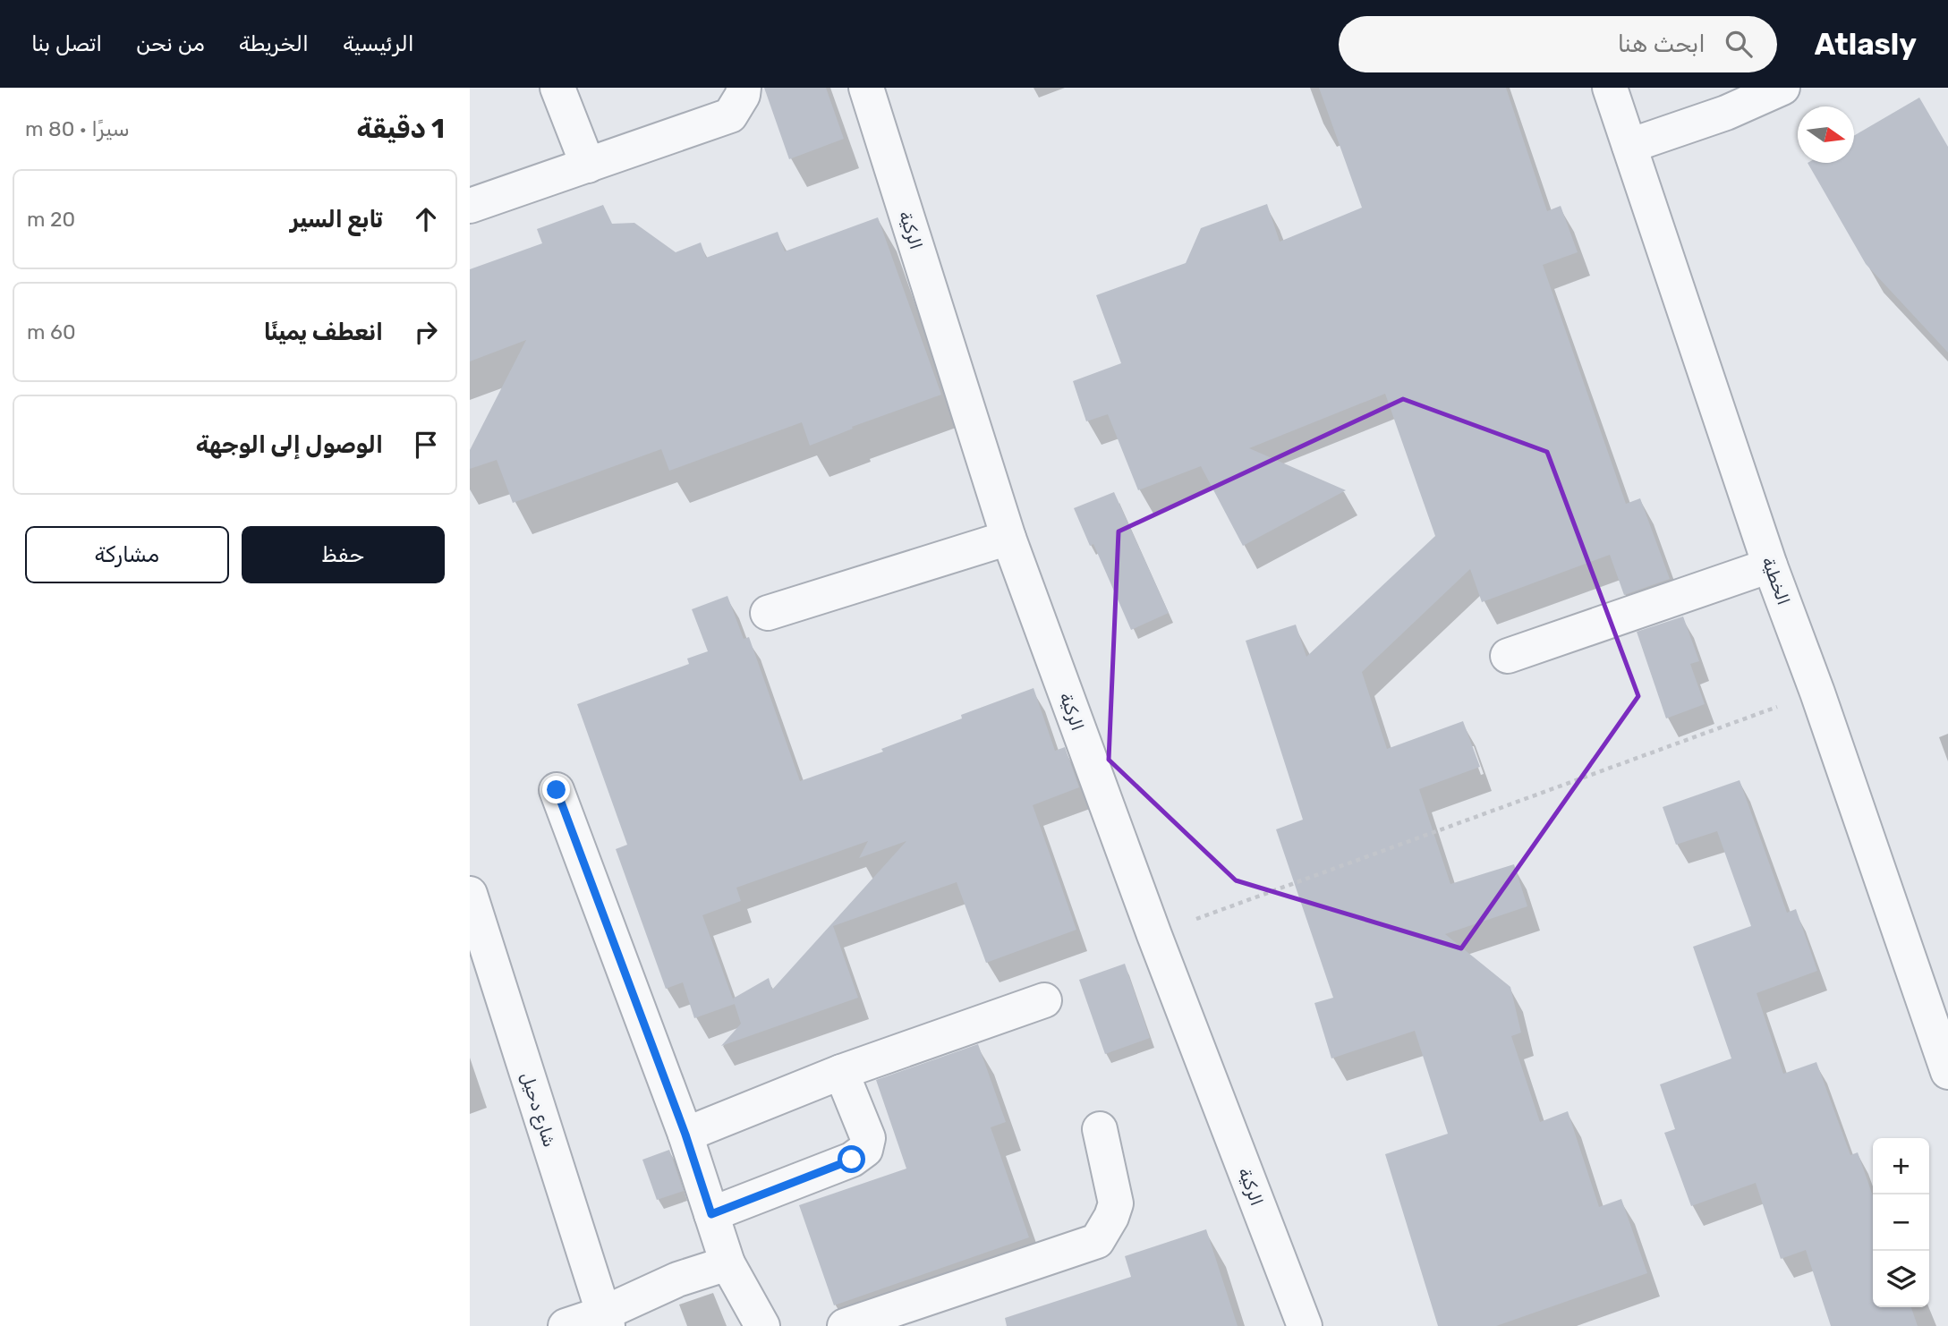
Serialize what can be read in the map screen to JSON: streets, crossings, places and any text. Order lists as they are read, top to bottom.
{
  "streets": {
    "street": ["الركية", "الخطية", "شارع دحيل"]
  },
  "north": "right",
  "page": {
    "header": "Atlasly",
    "search": "ابحث هنا",
    "nav": [
      "الرئيسية",
      "الخريطة",
      "من نحن",
      "اتصل بنا"
    ],
    "heading": ["1 دقيقة", "سيرًا · 80 m"],
    "list": [
      ["تابع السير", "20 m"],
      ["انعطف يمينًا", "60 m"],
      "الوصول إلى الوجهة"
    ],
    "buttons": ["حفظ", "مشاركة"],
    "map_buttons": ["+", "−"]
  }
}
